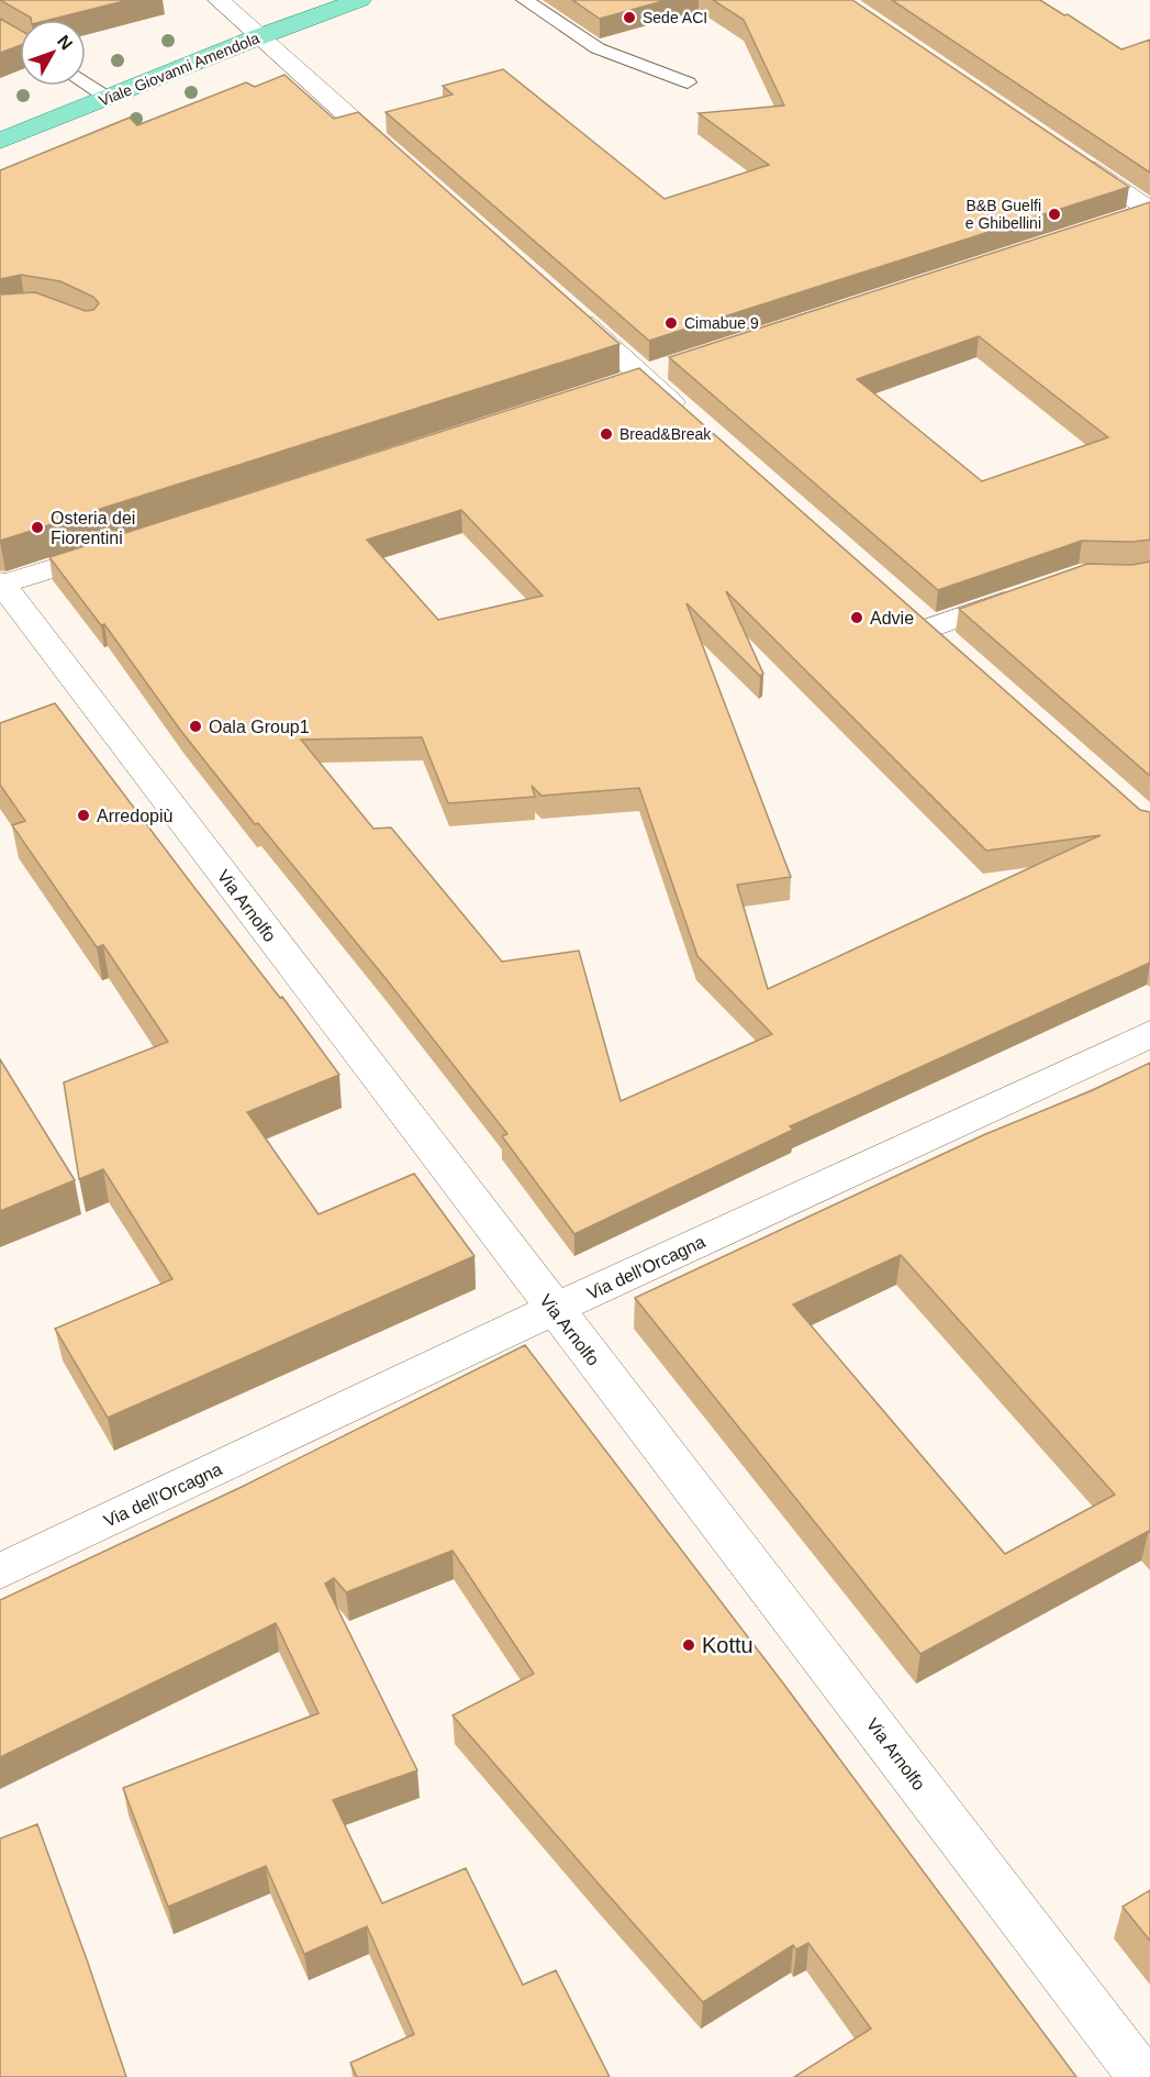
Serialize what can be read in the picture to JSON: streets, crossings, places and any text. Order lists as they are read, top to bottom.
{
  "streets": {
    "main road": ["Viale Giovanni Amendola"],
    "street": ["Via Arnolfo", "Via dell'Orcagna"]
  },
  "crossings": [
    ["Via Arnolfo", "Via dell'Orcagna"]
  ],
  "places": [
    "Sede ACI",
    "B&B Guelfi e Ghibellini",
    "Cimabue 9",
    "Bread&Break",
    "Osteria dei Fiorentini",
    "Advie",
    "Oala Group1",
    "Arredopiù",
    "Kottu"
  ],
  "north": "top right"
}
